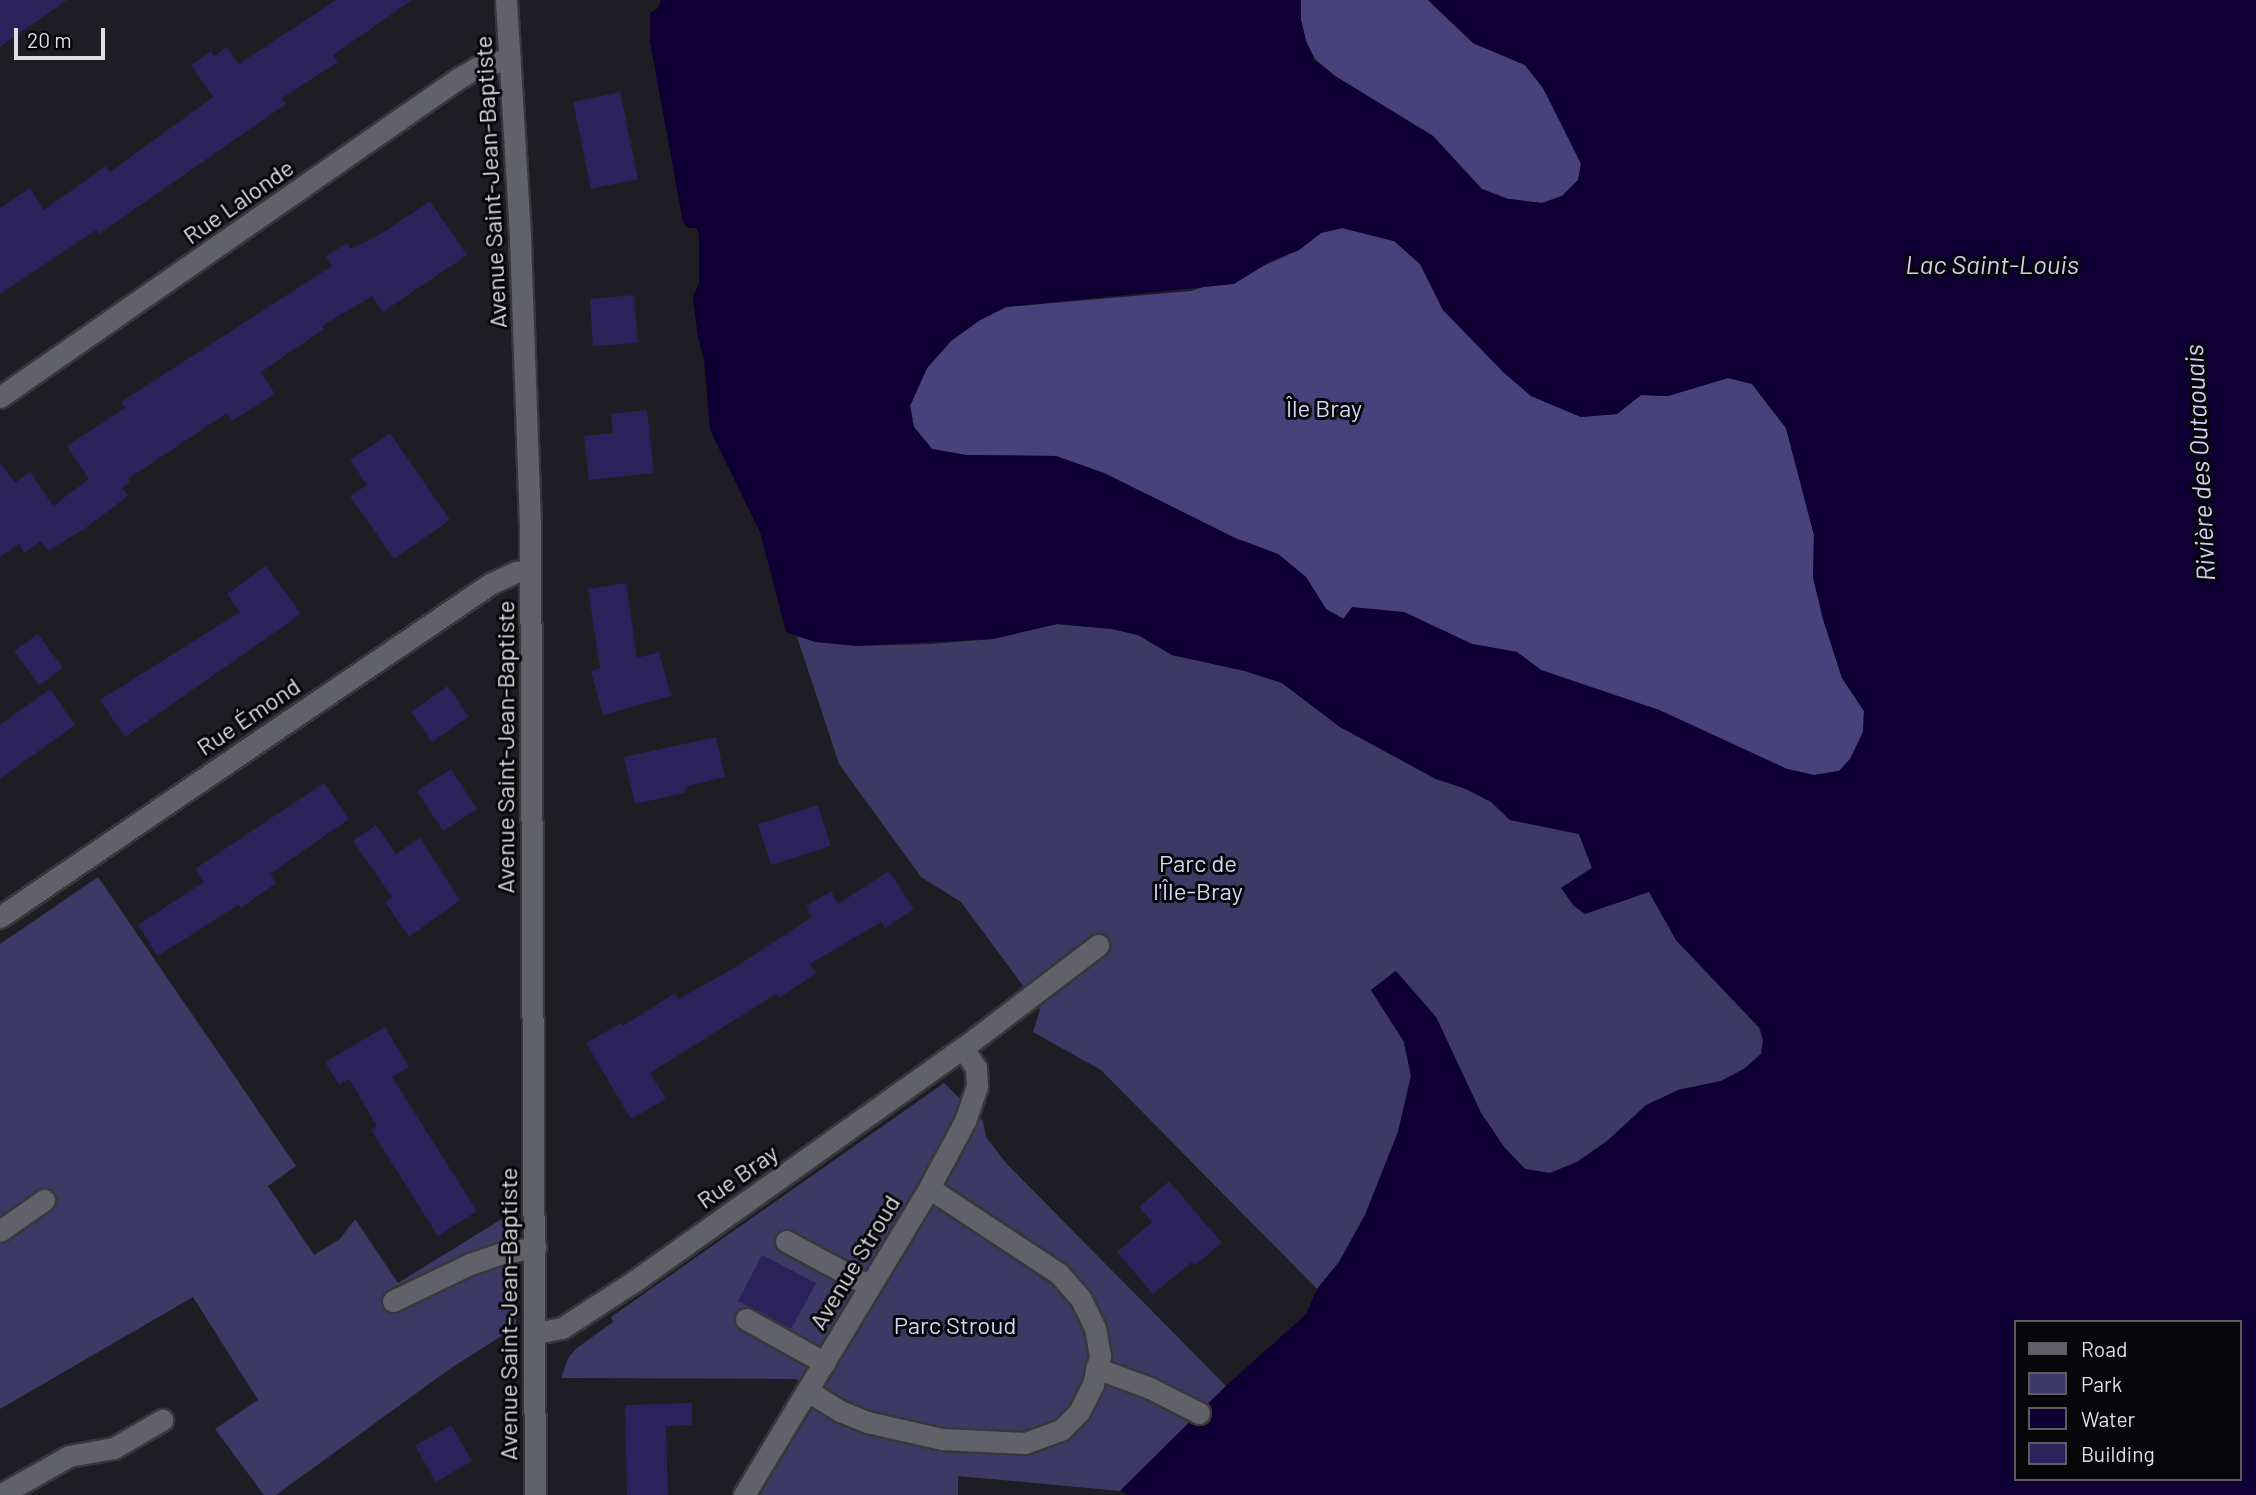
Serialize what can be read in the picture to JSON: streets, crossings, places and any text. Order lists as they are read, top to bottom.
{
  "streets": {
    "street": [
      "Avenue Saint-Jean-Baptiste",
      "Rue Lalonde",
      "Rue Émond",
      "Rue Bray",
      "Avenue Stroud"
    ]
  },
  "crossings": [
    ["Avenue Saint-Jean-Baptiste", "Rue Lalonde"],
    ["Avenue Saint-Jean-Baptiste", "Rue Émond"],
    ["Avenue Saint-Jean-Baptiste", "Rue Bray"],
    ["Rue Bray", "Avenue Stroud"]
  ],
  "water": ["Lac Saint-Louis", "Rivière des Outaouais"],
  "parks": ["Île Bray", "Parc de l'Île-Bray", "Parc Stroud"],
  "legend": [
    "Road",
    "Park",
    "Water",
    "Building"
  ],
  "scale_bar": "20 m"
}
